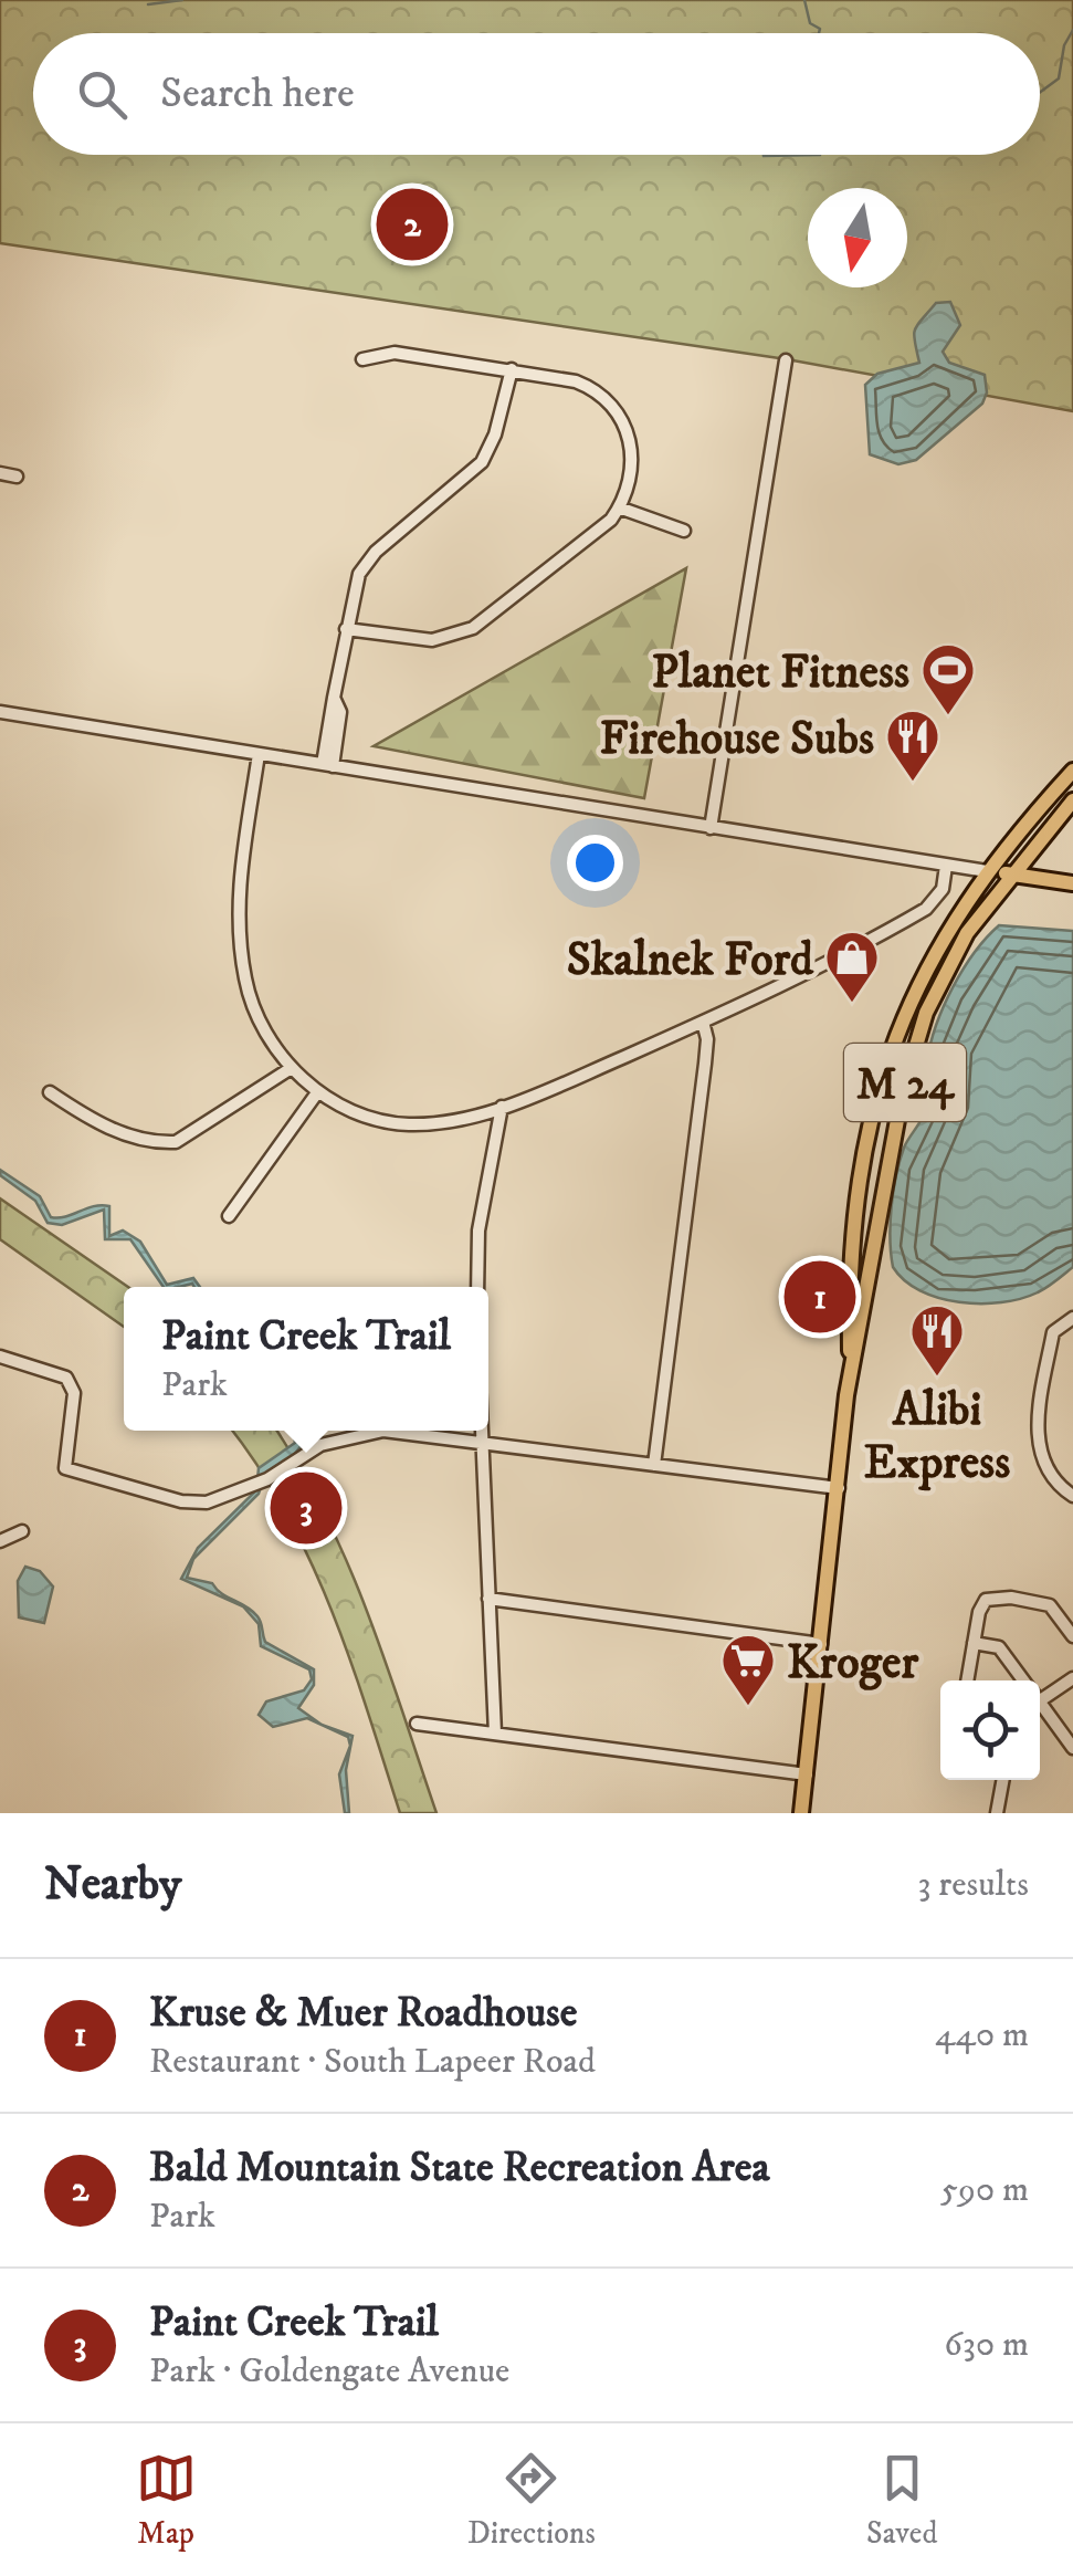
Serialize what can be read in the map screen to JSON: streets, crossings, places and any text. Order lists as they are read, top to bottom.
{
  "streets": {
    "main road": ["M 24"]
  },
  "places": {
    "sports": ["Planet Fitness"],
    "restaurant": ["Firehouse Subs", "Alibi Express"],
    "shop": ["Skalnek Ford"],
    "supermarket": ["Kroger"]
  },
  "north": "bottom",
  "page": {
    "search": "Search here",
    "pins": ["2", "1", "3"],
    "popup": ["Paint Creek Trail", "Park"],
    "heading": ["Nearby", "3 results"],
    "list": [
      {
        "mark": "1",
        "name": "Kruse & Muer Roadhouse",
        "note": "Restaurant · South Lapeer Road",
        "value": "440 m"
      },
      {
        "mark": "2",
        "name": "Bald Mountain State Recreation Area",
        "note": "Park",
        "value": "590 m"
      },
      {
        "mark": "3",
        "name": "Paint Creek Trail",
        "note": "Park · Goldengate Avenue",
        "value": "630 m"
      }
    ],
    "nav": ["Map", "Directions", "Saved"]
  }
}
